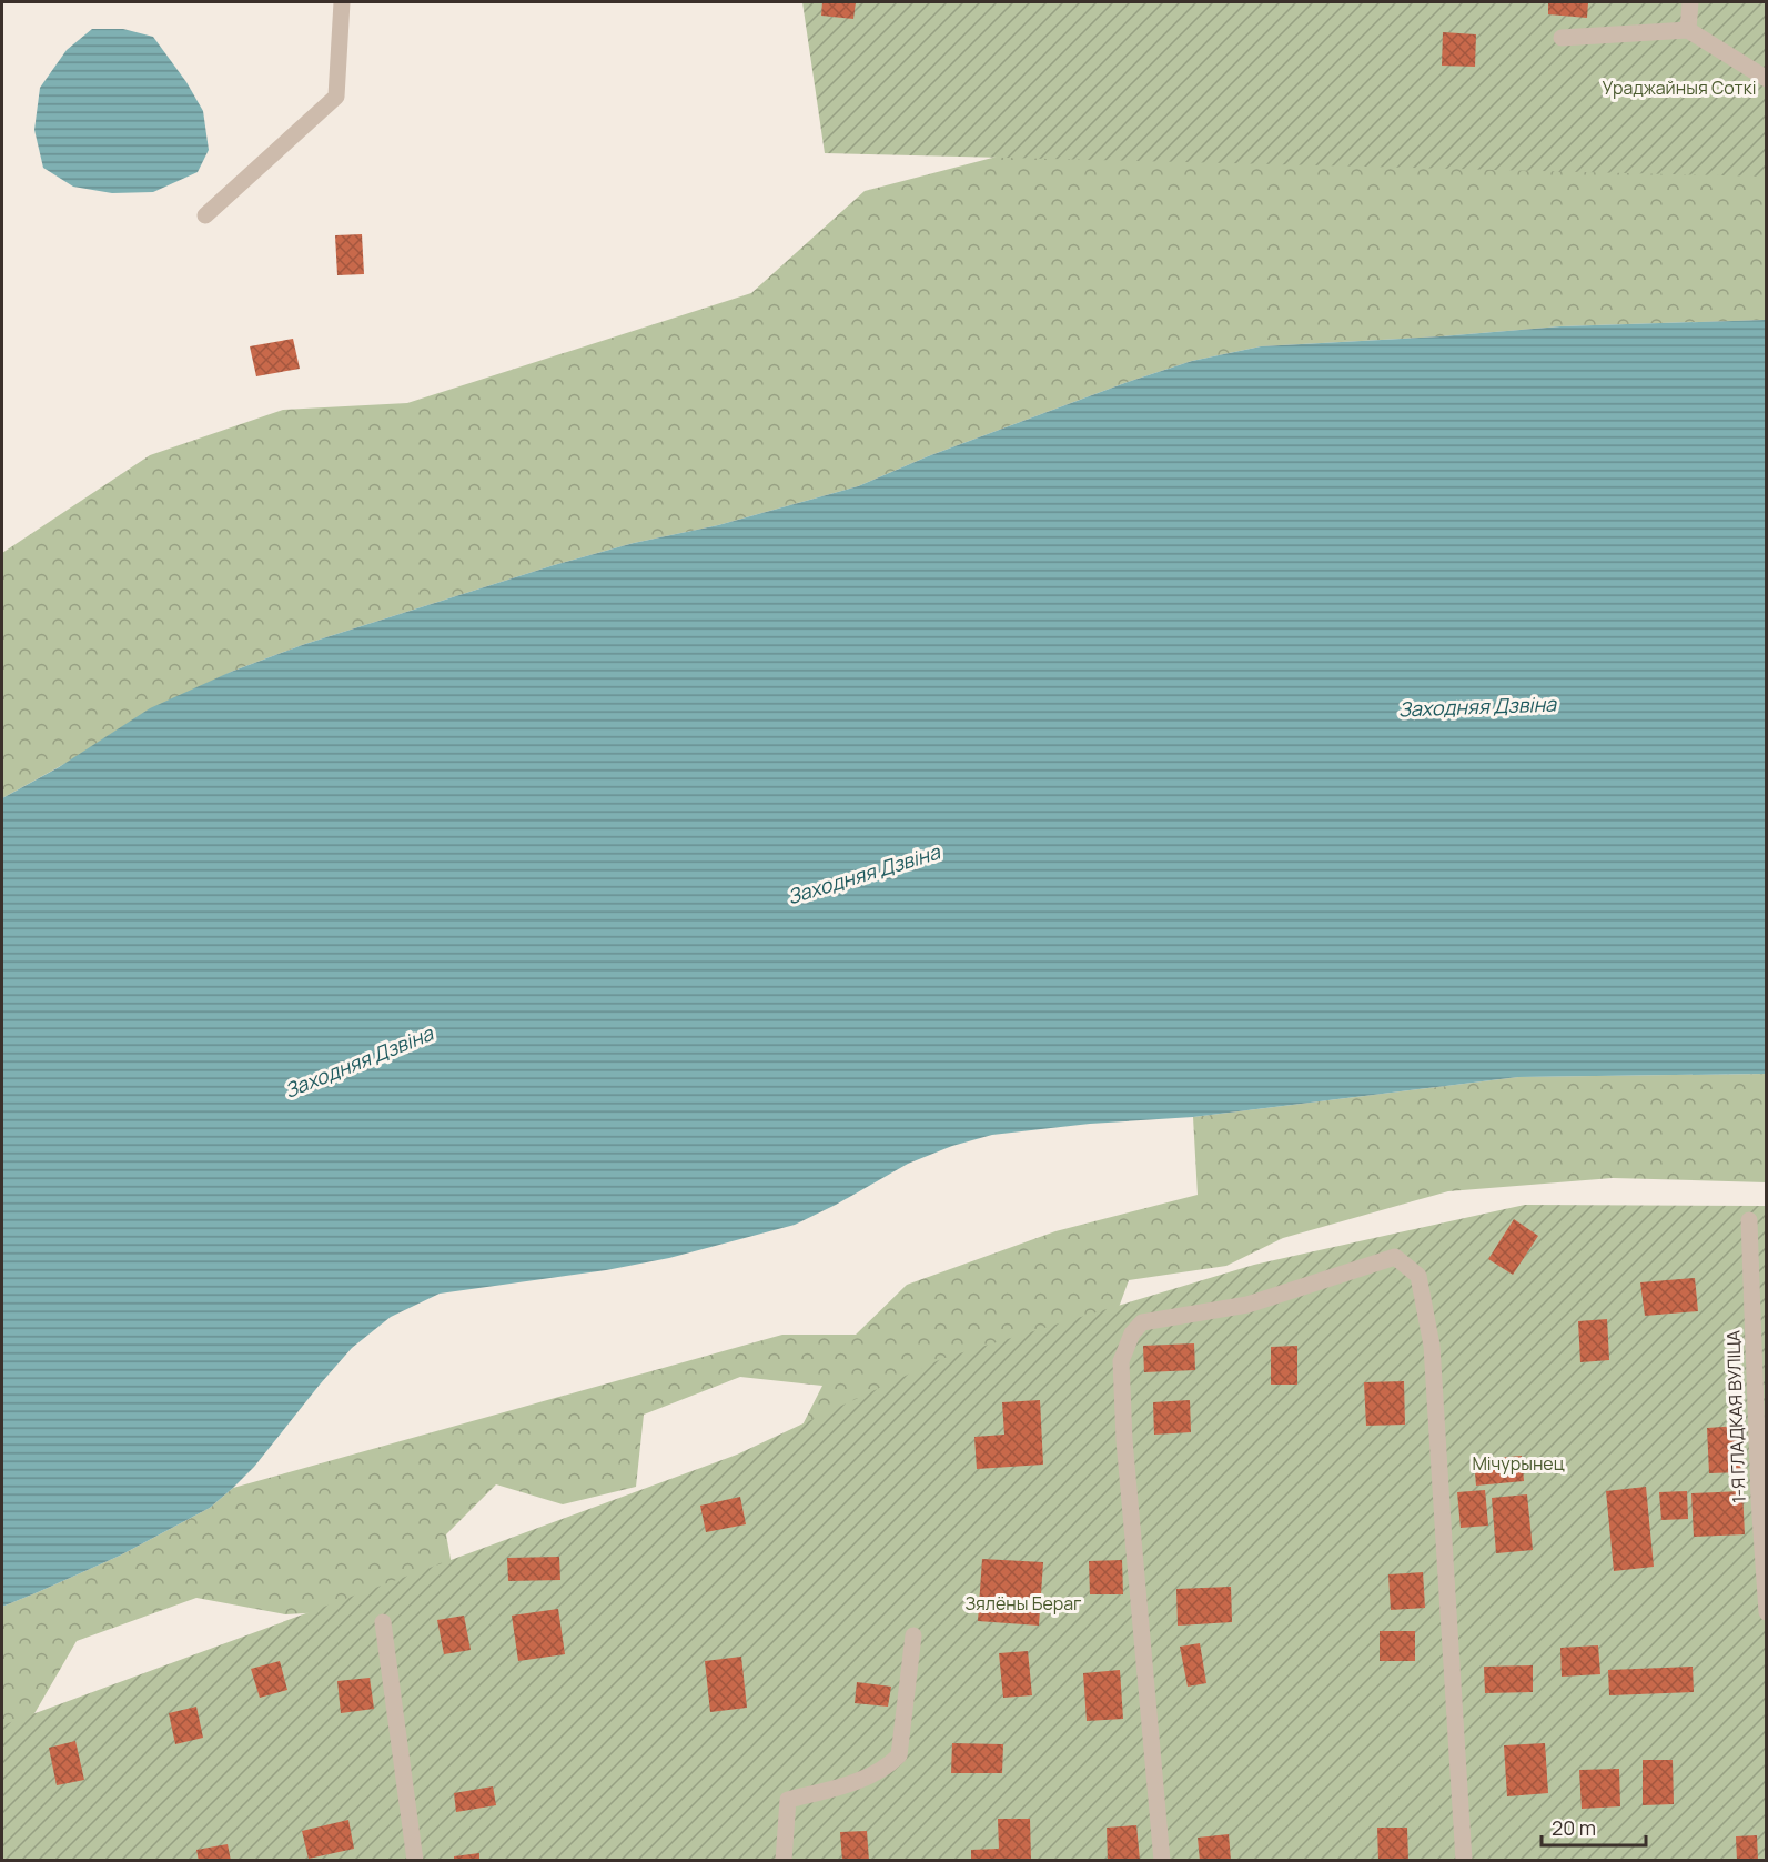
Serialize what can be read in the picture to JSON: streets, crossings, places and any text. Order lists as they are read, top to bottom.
{
  "streets": {
    "lane": ["1-Я ГЛАДКАЯ ВУЛІЦА"]
  },
  "water": ["Заходняя Дзвіна"],
  "parks": ["Ураджайныя Соткі", "Мічурынец", "Зялёны Бераг"],
  "scale_bar": "20 m"
}
